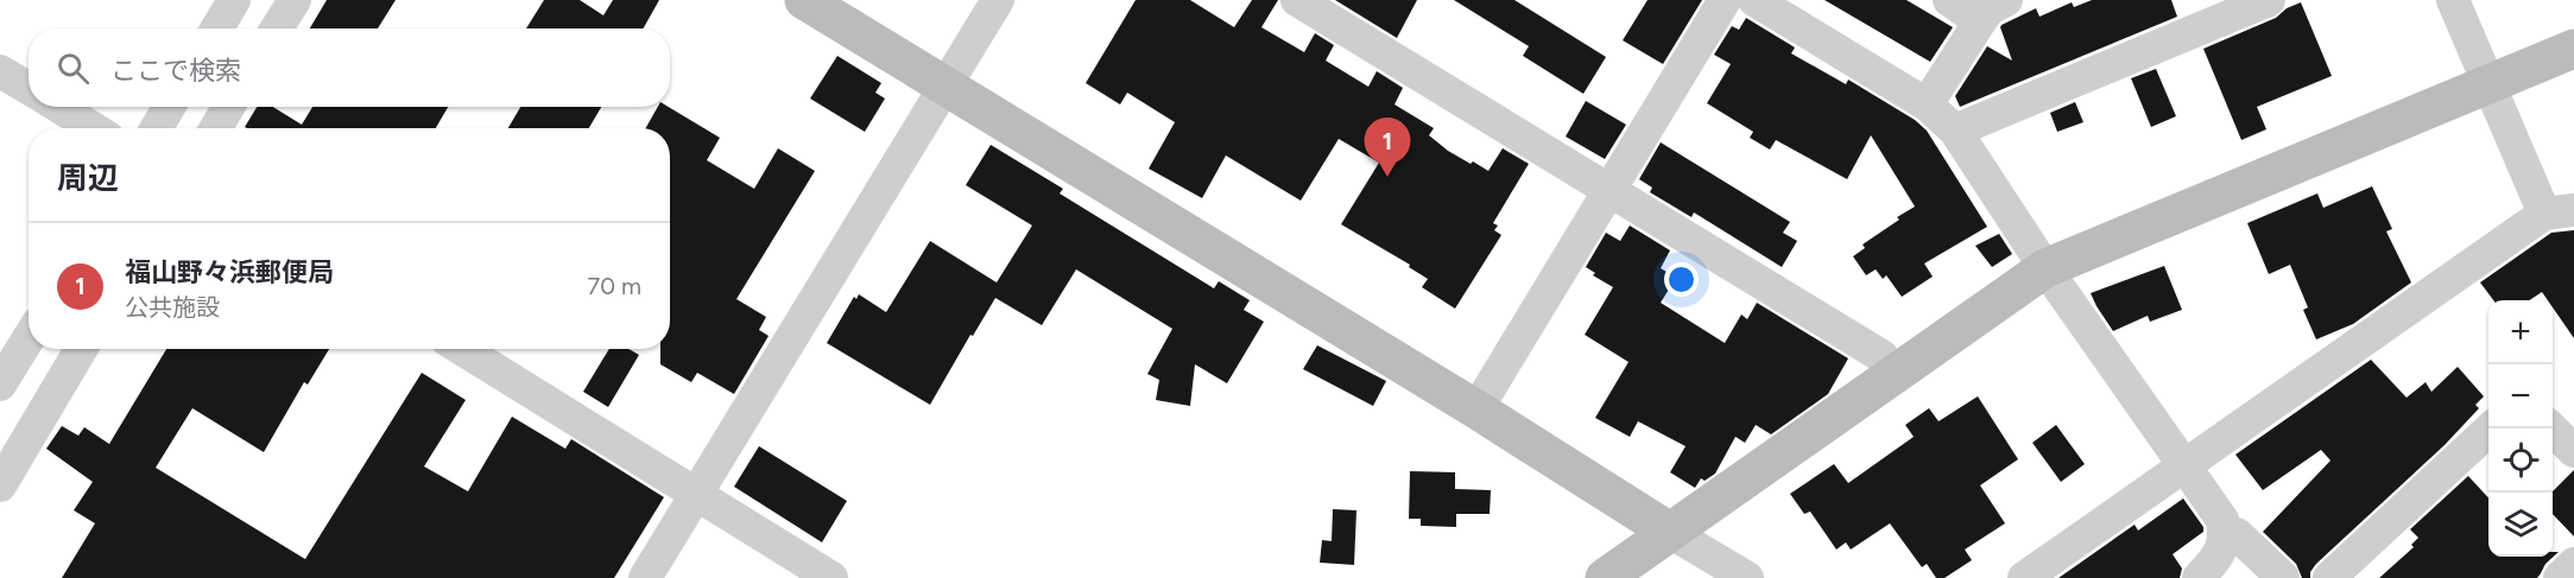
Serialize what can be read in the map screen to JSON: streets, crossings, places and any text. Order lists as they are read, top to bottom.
{
  "page": {
    "search": "ここで検索",
    "pins": "1",
    "heading": "周辺",
    "list": [
      {
        "mark": "1",
        "name": "福山野々浜郵便局",
        "note": "公共施設",
        "value": "70 m"
      }
    ],
    "map_buttons": ["+", "−"]
  }
}
